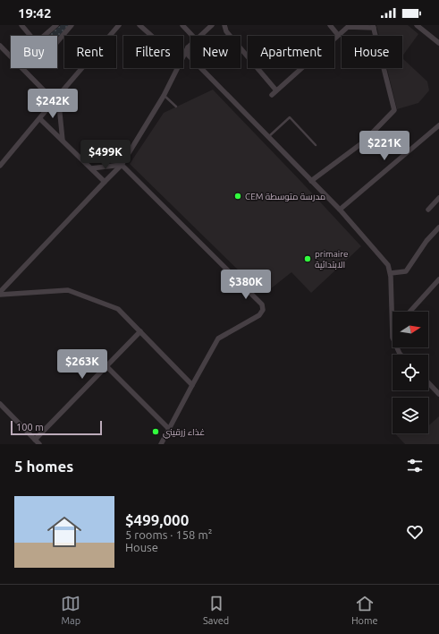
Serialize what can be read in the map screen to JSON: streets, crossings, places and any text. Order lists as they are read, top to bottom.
{
  "places": ["CEM مدرسة متوسطة", "primaire الابتدائية", "غذاء زرقيني"],
  "scale_bar": "100 m",
  "north": "right",
  "page": {
    "status": "19:42",
    "chip": [
      "Buy",
      "Rent",
      "Filters",
      "New",
      "Apartment",
      "House"
    ],
    "price": [
      "$242K",
      "$221K",
      "$499K",
      "$380K",
      "$263K"
    ],
    "scale": "100 m",
    "heading": "5 homes",
    "list": [
      {
        "name": "$499,000",
        "note": "5 rooms · 158 m² · House"
      }
    ],
    "tabs": ["Map", "Saved", "Home"]
  }
}
